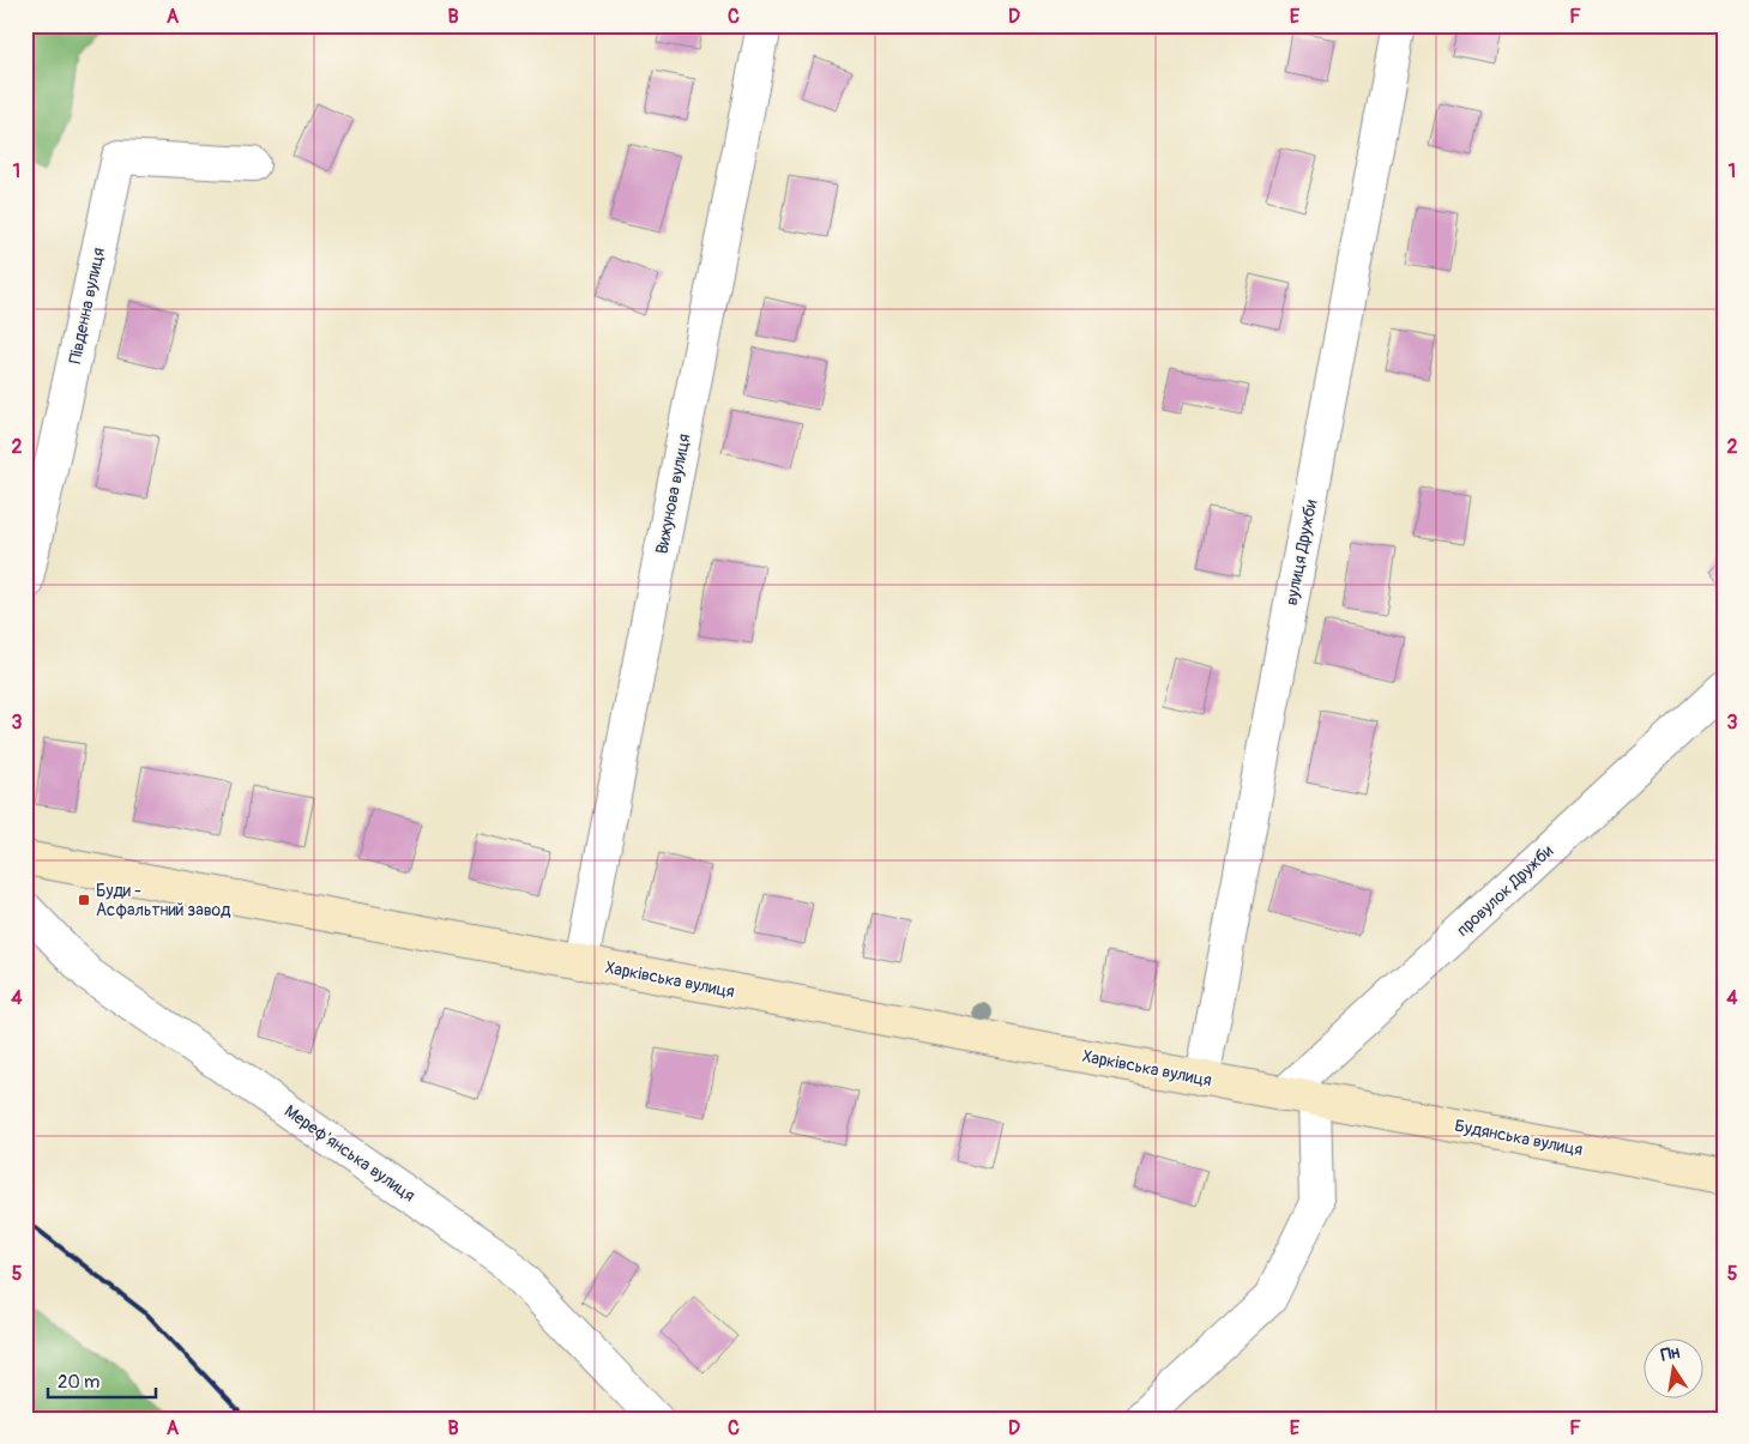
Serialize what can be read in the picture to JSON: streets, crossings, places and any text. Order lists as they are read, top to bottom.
{
  "streets": {
    "street": [
      "Південна вулиця",
      "Вижунова вулиця",
      "вулиця Дружби",
      "провулок Дружби",
      "Харківська вулиця",
      "Будянська вулиця",
      "Мереф'янська вулиця"
    ]
  },
  "crossings": [
    ["Вижунова вулиця", "Харківська вулиця"],
    ["вулиця Дружби", "Харківська вулиця"],
    ["провулок Дружби", "Харківська вулиця"],
    ["провулок Дружби", "Будянська вулиця"],
    ["Харківська вулиця", "Будянська вулиця"]
  ],
  "places": {
    "transit": ["Буди - Асфальтний завод"]
  },
  "scale_bar": "20 m",
  "north": "top",
  "grid": {
    "columns": [
      "A",
      "B",
      "C",
      "D",
      "E",
      "F"
    ],
    "rows": [
      "1",
      "2",
      "3",
      "4",
      "5"
    ]
  }
}
